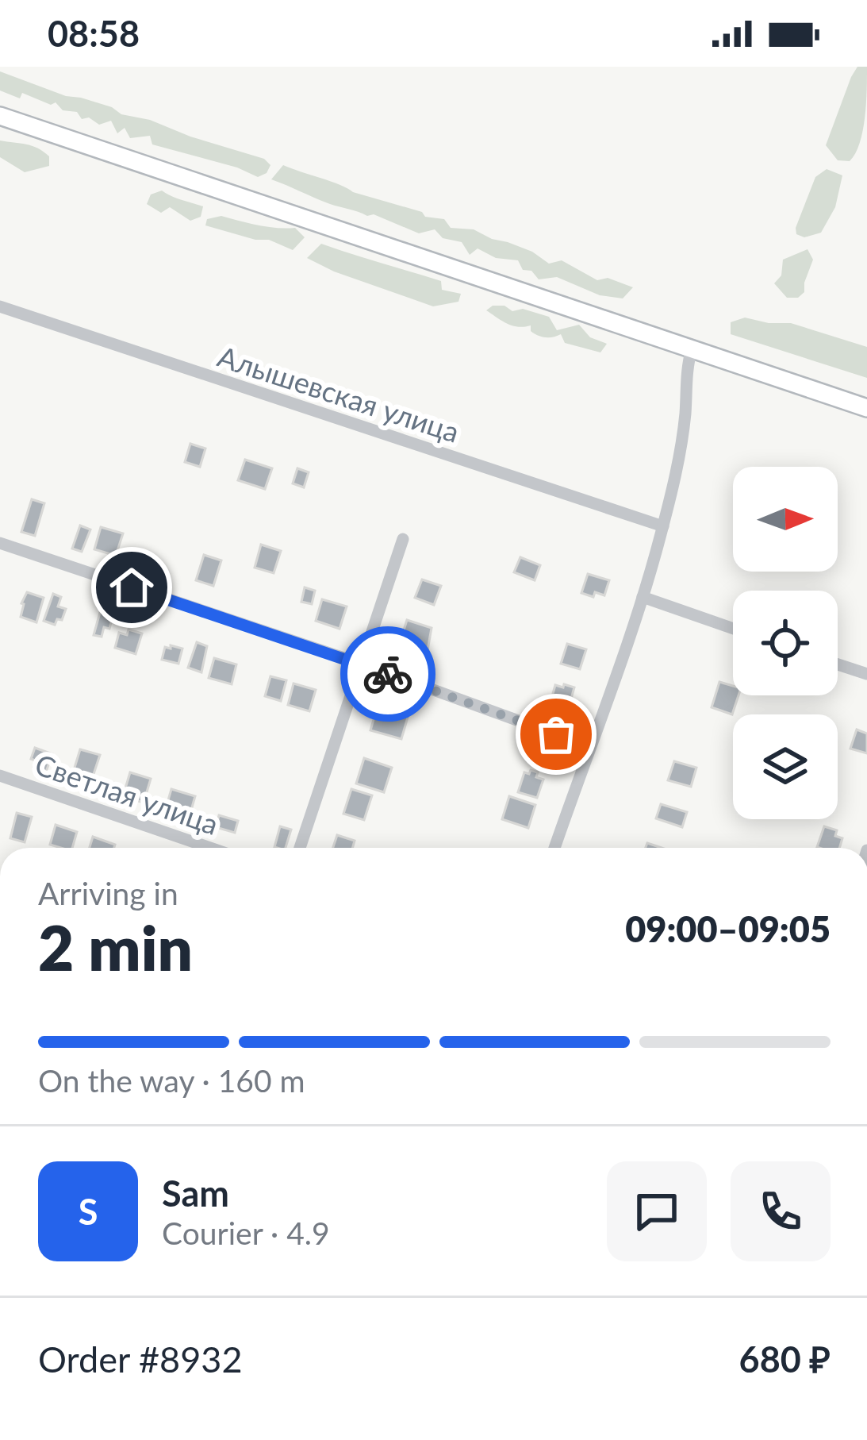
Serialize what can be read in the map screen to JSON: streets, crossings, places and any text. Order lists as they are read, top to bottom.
{
  "streets": {
    "street": ["Алышевская улица", "Светлая улица"]
  },
  "north": "right",
  "page": {
    "status": "08:58",
    "heading": ["2 min", "Arriving in", "09:00–09:05"],
    "panel": [
      "Sam",
      "Courier · 4.9",
      "Order #8932",
      "680 ₽"
    ],
    "bar": "On the way · 160 m",
    "round": "S"
  }
}
